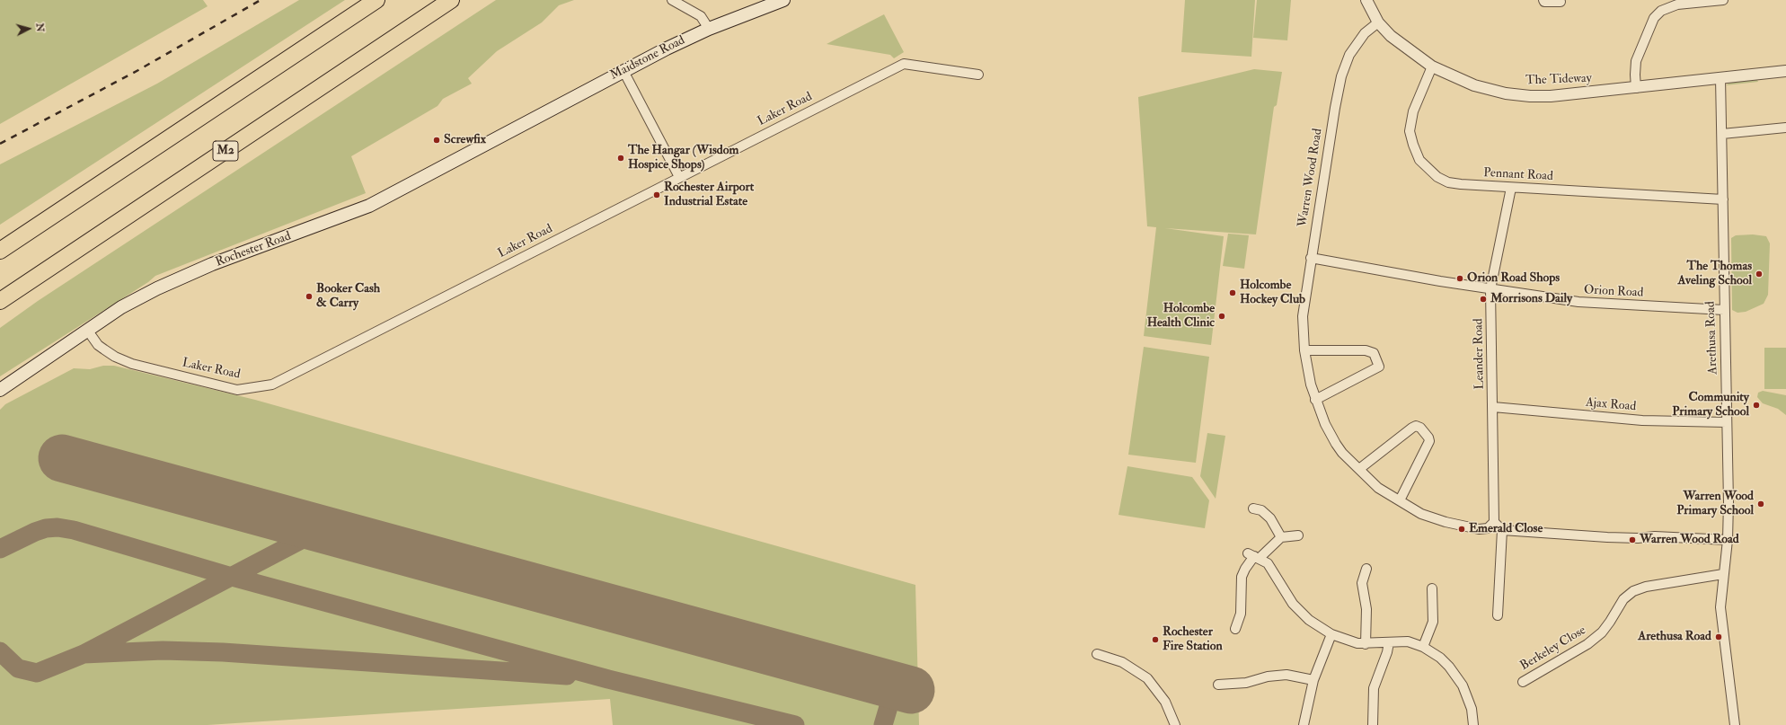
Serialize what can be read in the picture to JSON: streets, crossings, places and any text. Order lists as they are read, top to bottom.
{
  "streets": {
    "highway": ["M2"],
    "main road": ["Maidstone Road", "Rochester Road"],
    "street": [
      "The Tideway",
      "Laker Road",
      "Pennant Road",
      "Warren Wood Road",
      "Orion Road",
      "Arethusa Road",
      "Leander Road",
      "Ajax Road",
      "Berkeley Close"
    ]
  },
  "crossings": [
    ["Maidstone Road", "Rochester Road"],
    ["The Tideway", "Pennant Road"],
    ["The Tideway", "Warren Wood Road"],
    ["The Tideway", "Arethusa Road"],
    ["Laker Road", "Rochester Road"],
    ["Pennant Road", "Arethusa Road"],
    ["Pennant Road", "Leander Road"],
    ["Warren Wood Road", "Orion Road"],
    ["Warren Wood Road", "Leander Road"],
    ["Orion Road", "Arethusa Road"],
    ["Orion Road", "Leander Road"],
    ["Arethusa Road", "Ajax Road"],
    ["Arethusa Road", "Berkeley Close"],
    ["Leander Road", "Ajax Road"]
  ],
  "places": [
    "Screwfix",
    "The Hangar (Wisdom Hospice Shops)",
    "Rochester Airport Industrial Estate",
    "The Thomas Aveling School",
    "Orion Road Shops",
    "Holcombe Hockey Club",
    "Booker Cash & Carry",
    "Morrisons Daily",
    "Holcombe Health Clinic",
    "Community Primary School",
    "Warren Wood Primary School",
    "Emerald Close",
    "Warren Wood Road",
    "Arethusa Road",
    "Rochester Fire Station"
  ],
  "north": "right"
}
